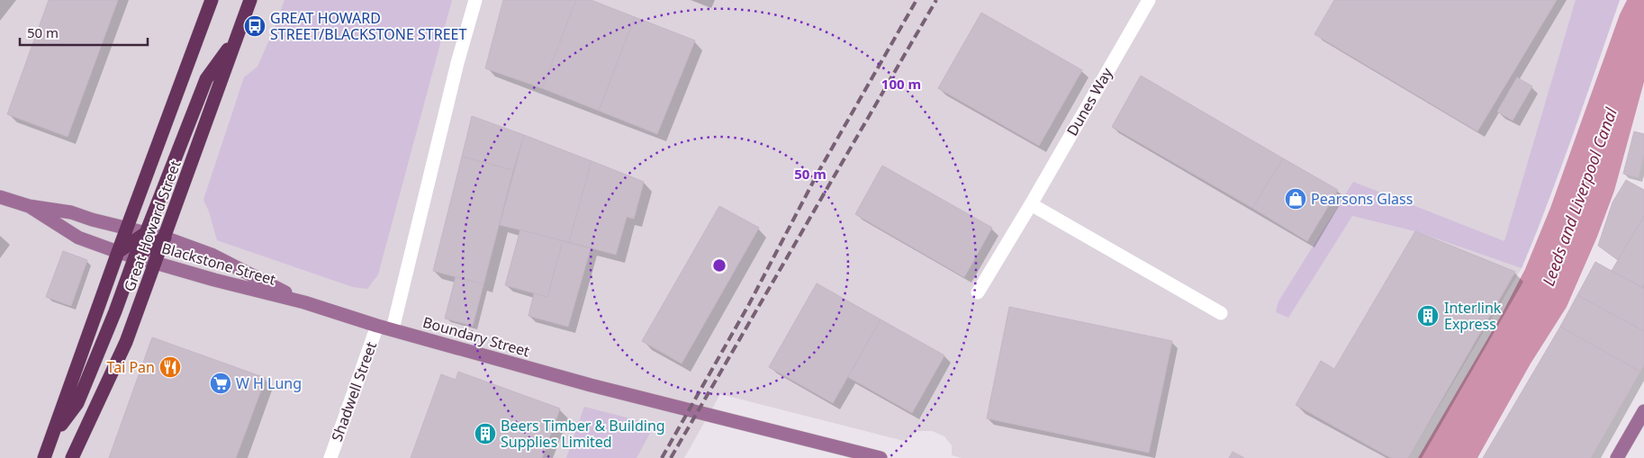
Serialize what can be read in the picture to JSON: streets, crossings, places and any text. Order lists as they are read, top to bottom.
{
  "streets": {
    "highway": ["Great Howard Street"],
    "main road": ["Blackstone Street", "Boundary Street"],
    "street": ["Dunes Way", "Shadwell Street"]
  },
  "crossings": [
    ["Great Howard Street", "Blackstone Street"],
    ["Blackstone Street", "Boundary Street"],
    ["Blackstone Street", "Shadwell Street"]
  ],
  "water": ["Leeds and Liverpool Canal"],
  "places": {
    "bus stop": ["GREAT HOWARD STREET/BLACKSTONE STREET"],
    "shop": ["Pearsons Glass"],
    "building": ["Interlink Express", "Beers Timber & Building Supplies Limited"],
    "restaurant": ["Tai Pan"],
    "supermarket": ["W H Lung"]
  },
  "scale_bar": "50 m",
  "rings": ["100 m", "50 m"]
}
